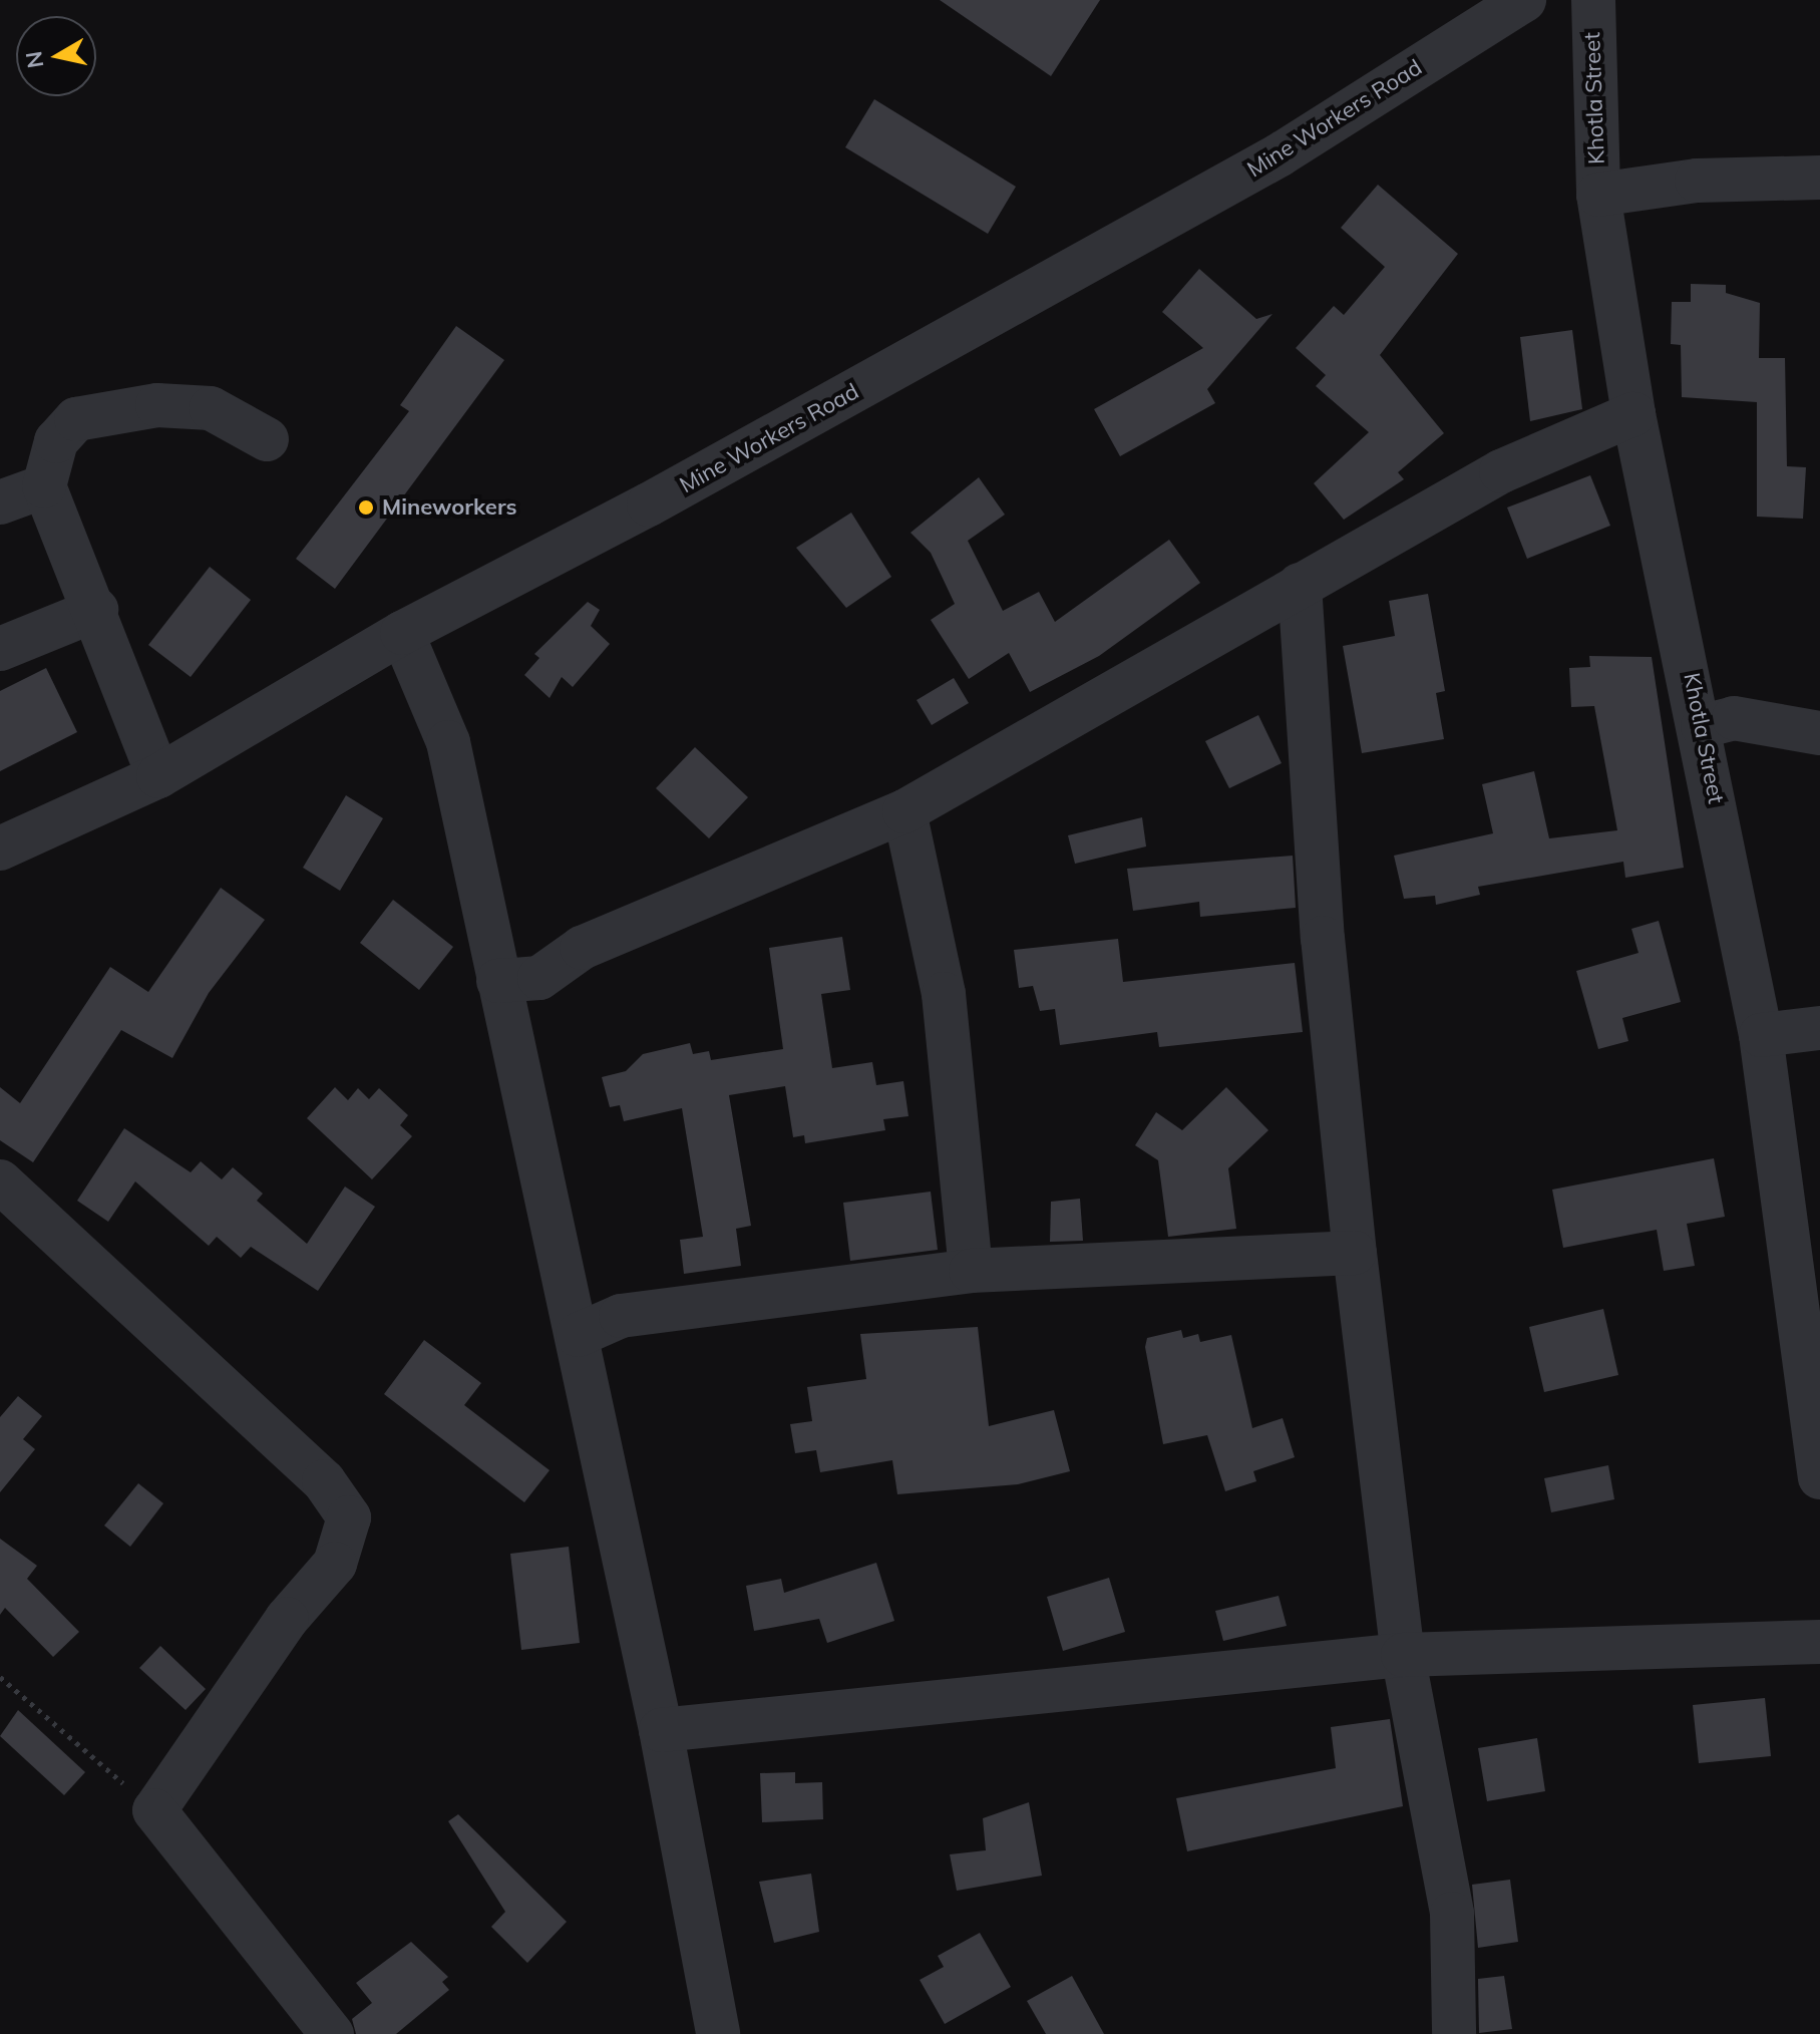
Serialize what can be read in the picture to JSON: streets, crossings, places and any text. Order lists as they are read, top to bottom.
{
  "streets": {
    "street": ["Khotla Street", "Mine Workers Road"]
  },
  "places": ["Mineworkers"],
  "north": "left"
}
